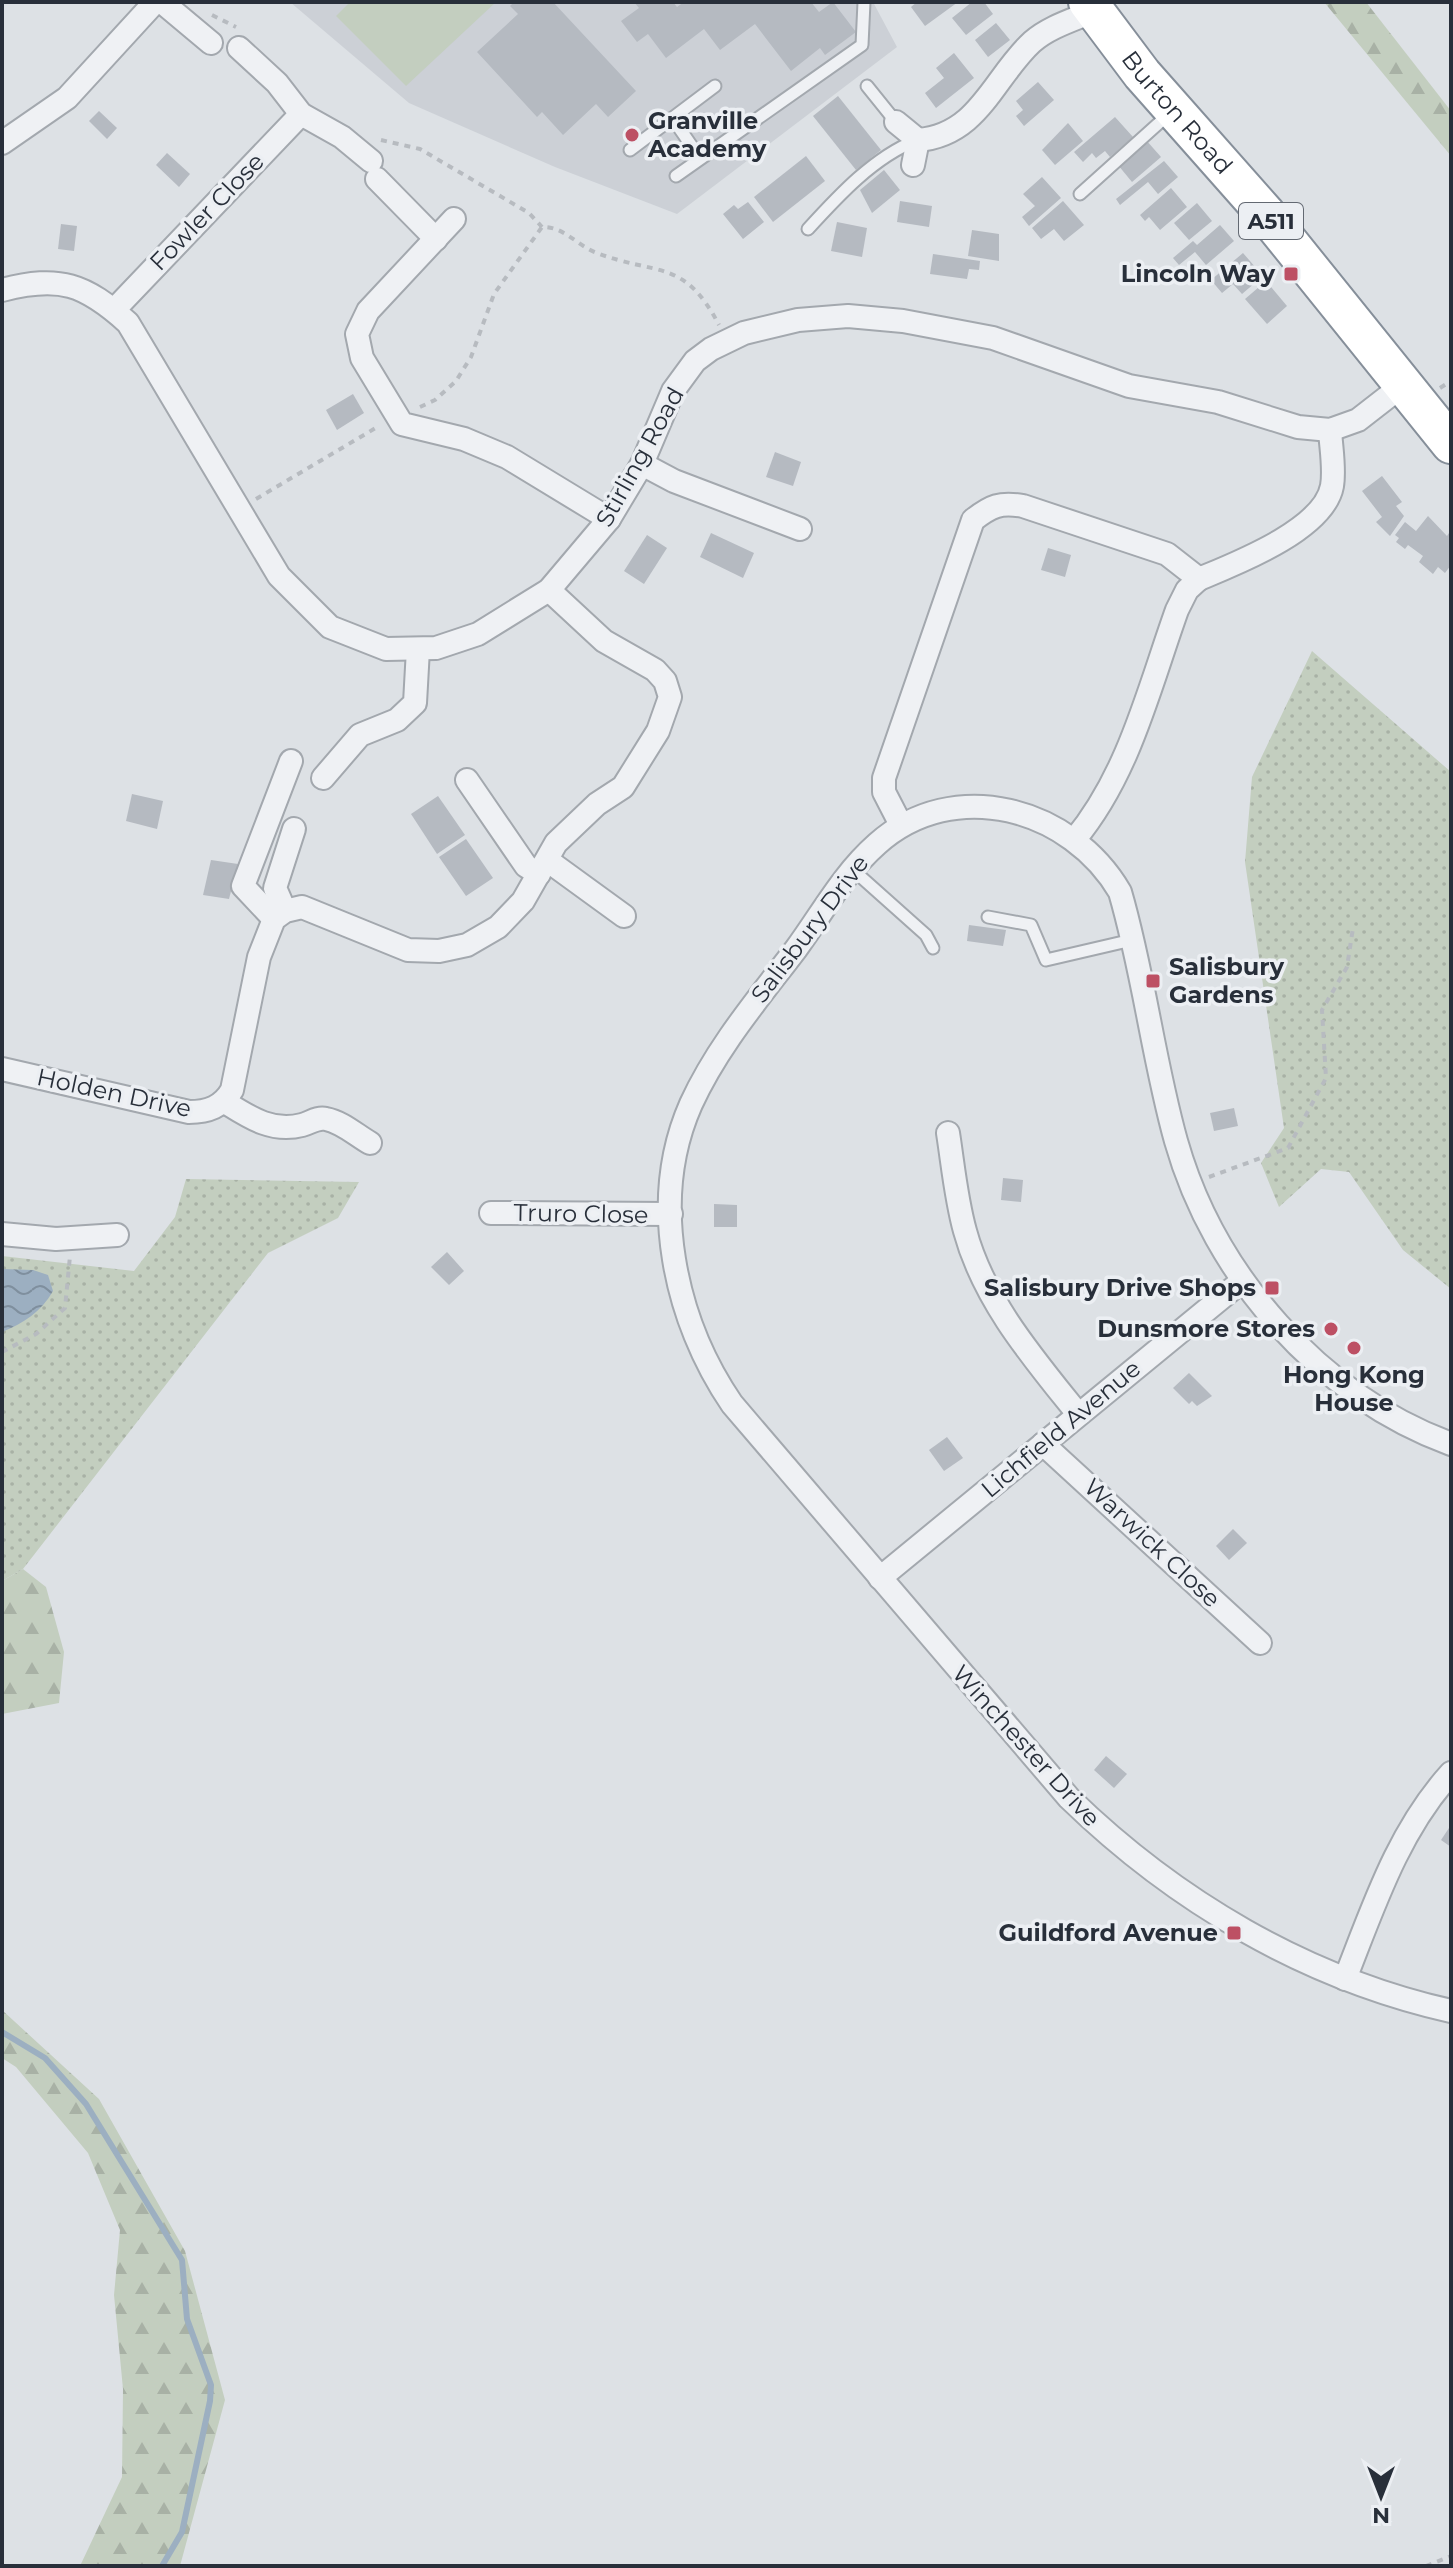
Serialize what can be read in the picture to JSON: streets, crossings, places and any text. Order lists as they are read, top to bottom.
{
  "streets": {
    "highway": ["Burton Road", "A511"],
    "street": [
      "Fowler Close",
      "Stirling Road",
      "Salisbury Drive",
      "Holden Drive",
      "Truro Close",
      "Lichfield Avenue",
      "Warwick Close",
      "Winchester Drive"
    ]
  },
  "crossings": [
    ["Fowler Close", "Stirling Road"],
    ["Salisbury Drive", "Truro Close"],
    ["Salisbury Drive", "Lichfield Avenue"],
    ["Salisbury Drive", "Winchester Drive"],
    ["Lichfield Avenue", "Warwick Close"],
    ["Lichfield Avenue", "Winchester Drive"]
  ],
  "places": {
    "other": ["Granville Academy", "Dunsmore Stores", "Hong Kong House"],
    "transit": [
      "Lincoln Way",
      "Salisbury Gardens",
      "Salisbury Drive Shops",
      "Guildford Avenue"
    ]
  },
  "north": "bottom"
}
